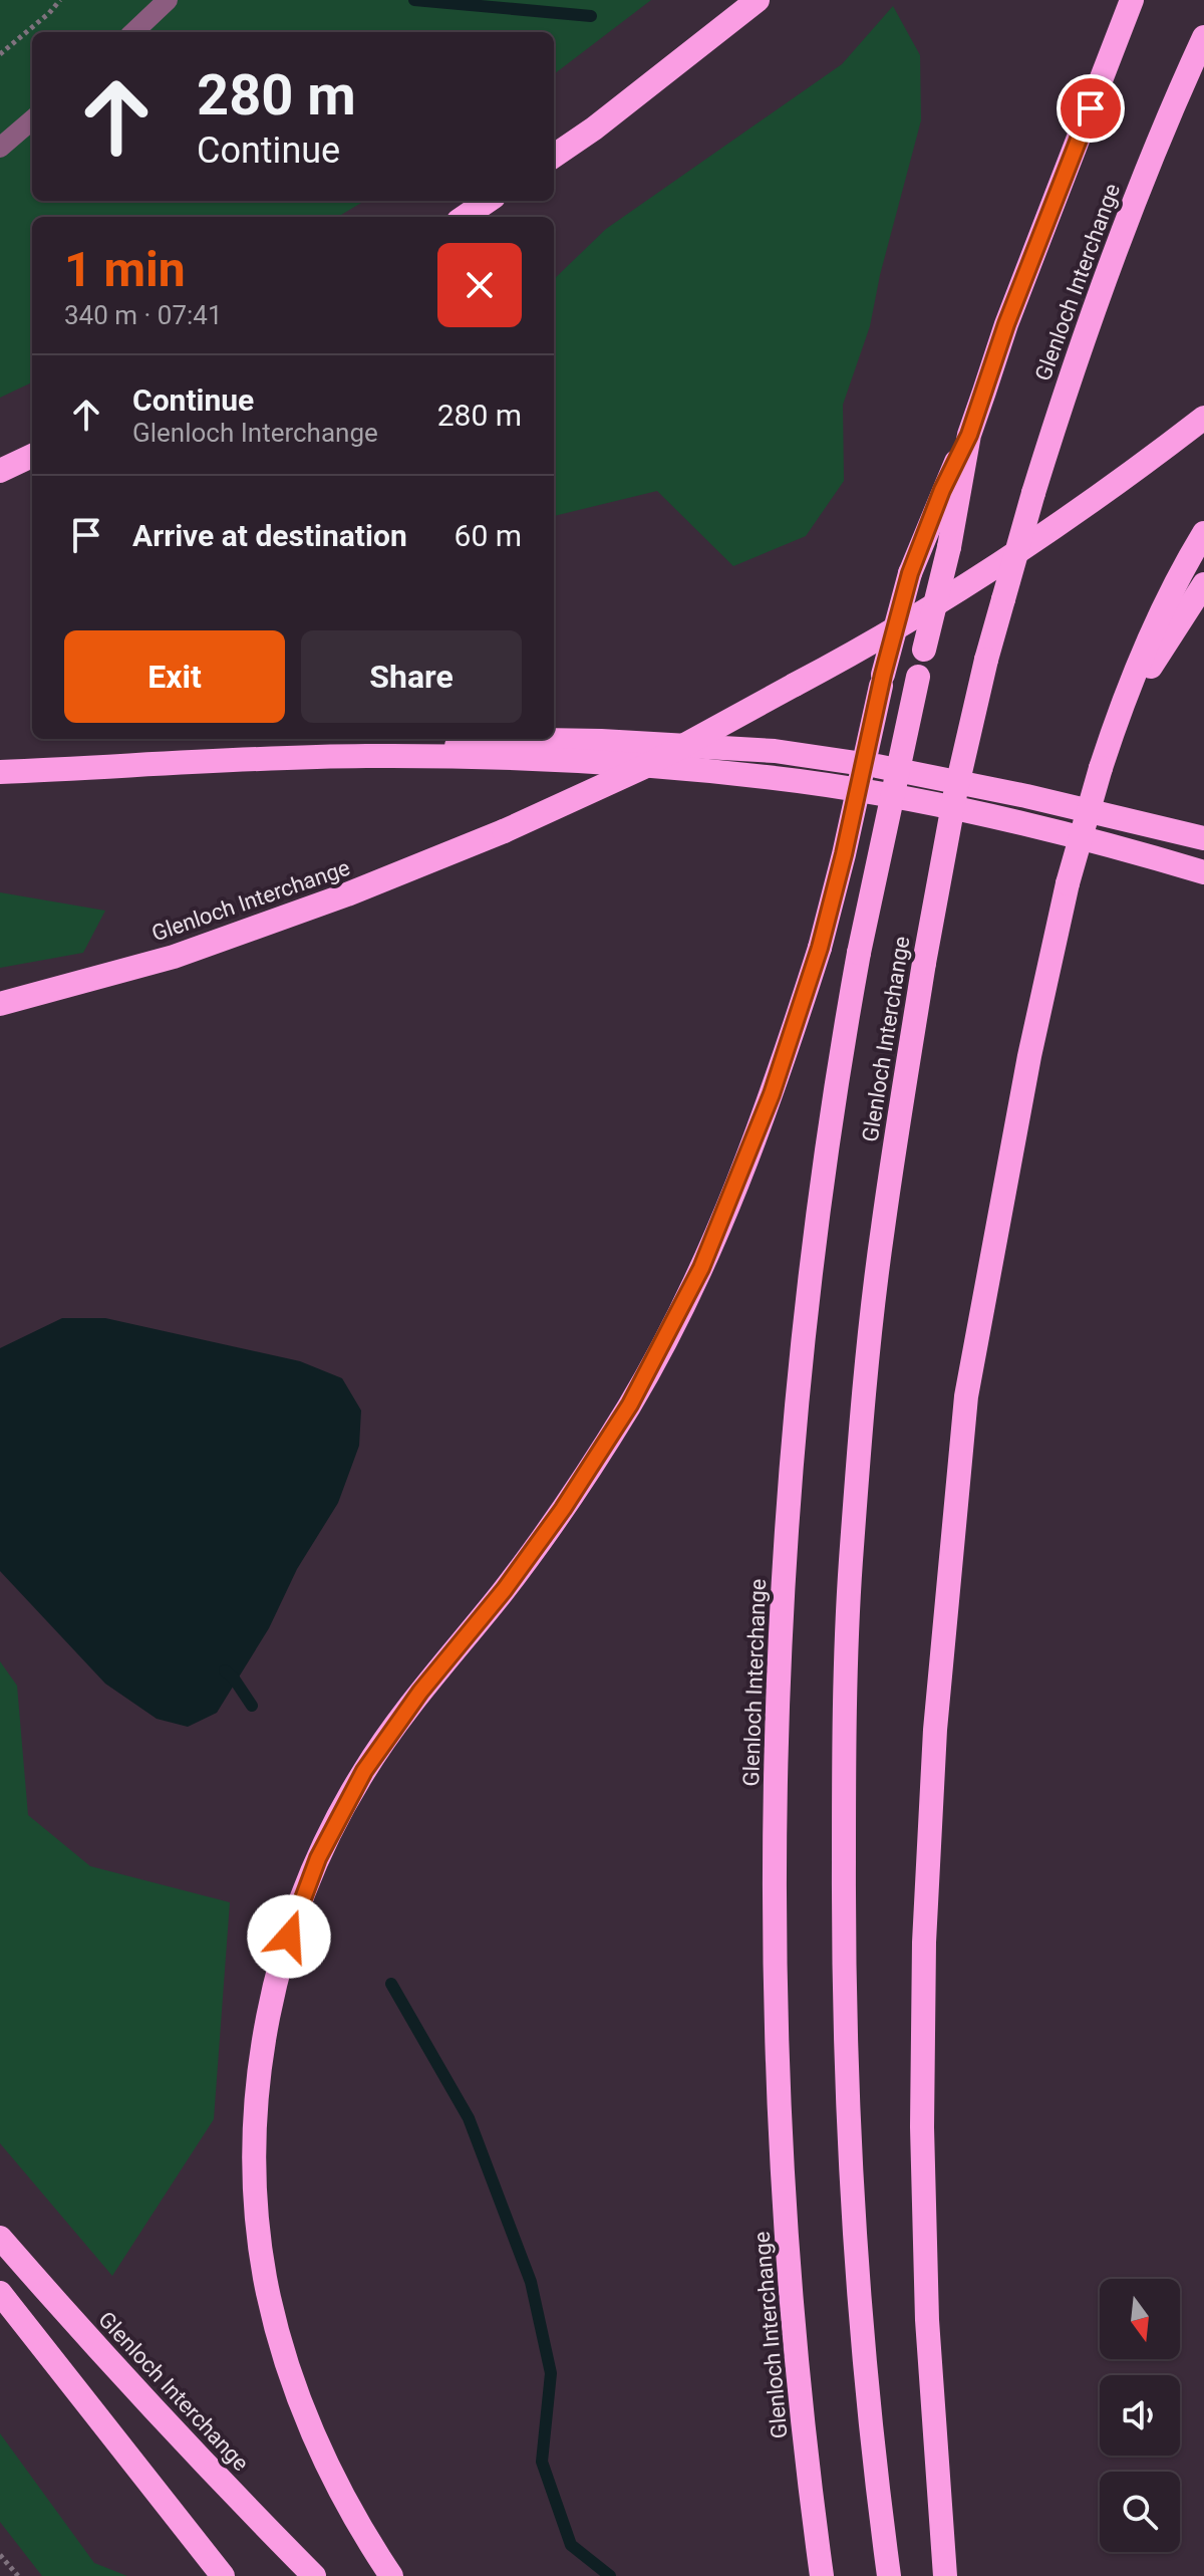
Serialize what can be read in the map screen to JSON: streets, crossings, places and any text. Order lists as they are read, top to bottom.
{
  "streets": {
    "highway": ["Glenloch Interchange"]
  },
  "north": "bottom",
  "page": {
    "turn": ["280 m", "Continue"],
    "heading": ["1 min", "340 m · 07:41"],
    "list": [
      {
        "name": "Continue",
        "note": "Glenloch Interchange",
        "value": "280 m"
      },
      {
        "name": "Arrive at destination",
        "value": "60 m"
      }
    ],
    "buttons": ["Exit", "Share"]
  }
}
